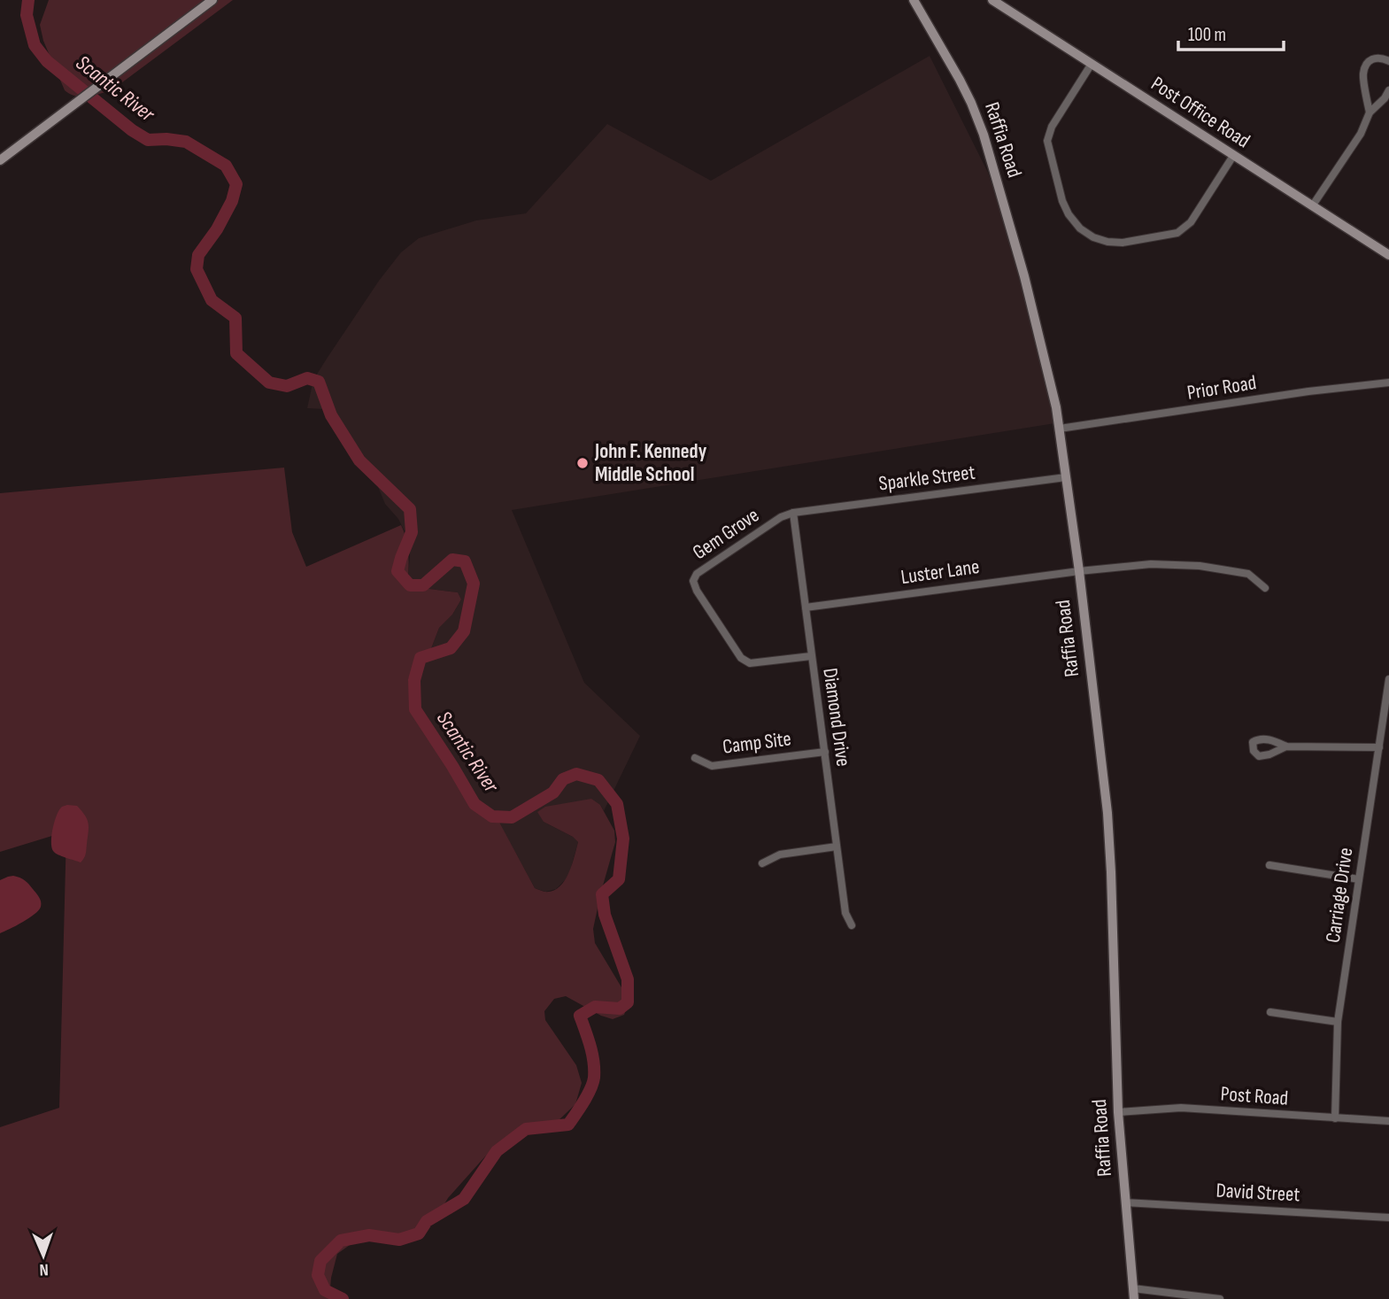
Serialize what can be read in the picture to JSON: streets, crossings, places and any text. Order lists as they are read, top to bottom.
{
  "streets": {
    "main road": ["Post Office Road", "Raffia Road"],
    "street": [
      "Prior Road",
      "Sparkle Street",
      "Gem Grove",
      "Luster Lane",
      "Diamond Drive",
      "Camp Site",
      "Carriage Drive",
      "Post Road",
      "David Street"
    ]
  },
  "crossings": [
    ["Raffia Road", "Prior Road"],
    ["Raffia Road", "Sparkle Street"],
    ["Raffia Road", "Luster Lane"],
    ["Raffia Road", "Post Road"],
    ["Raffia Road", "David Street"],
    ["Sparkle Street", "Gem Grove"],
    ["Sparkle Street", "Diamond Drive"],
    ["Gem Grove", "Diamond Drive"],
    ["Luster Lane", "Diamond Drive"],
    ["Diamond Drive", "Camp Site"],
    ["Carriage Drive", "Post Road"]
  ],
  "water": ["Scantic River"],
  "places": ["John F. Kennedy Middle School"],
  "scale_bar": "100 m",
  "north": "bottom"
}
